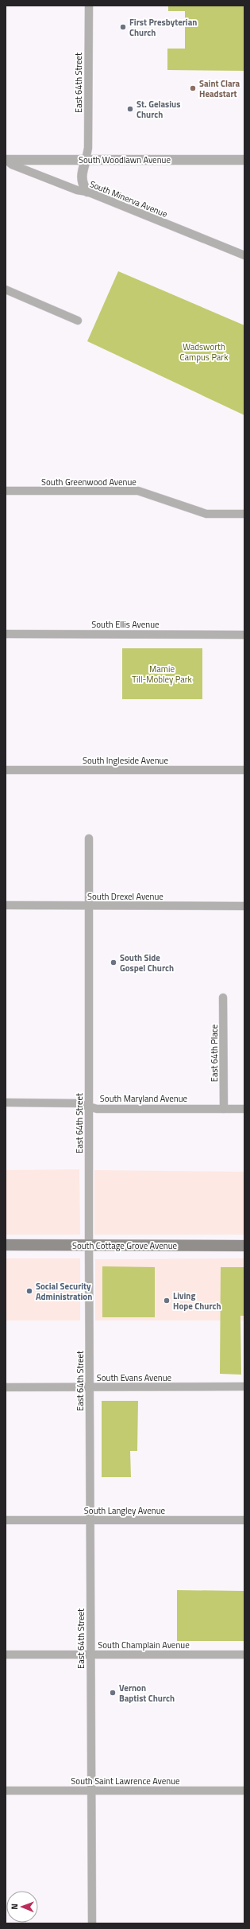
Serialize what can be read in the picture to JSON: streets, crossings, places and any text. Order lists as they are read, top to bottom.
{
  "streets": {
    "main road": ["South Cottage Grove Avenue"],
    "street": [
      "East 64th Street",
      "South Woodlawn Avenue",
      "South Minerva Avenue",
      "South Greenwood Avenue",
      "South Ellis Avenue",
      "South Ingleside Avenue",
      "South Drexel Avenue",
      "East 64th Place",
      "South Maryland Avenue",
      "South Evans Avenue",
      "South Langley Avenue",
      "South Champlain Avenue",
      "South Saint Lawrence Avenue"
    ]
  },
  "crossings": [
    ["East 64th Street", "South Woodlawn Avenue"],
    ["East 64th Street", "South Drexel Avenue"],
    ["East 64th Street", "South Maryland Avenue"],
    ["East 64th Street", "South Cottage Grove Avenue"],
    ["East 64th Street", "South Evans Avenue"],
    ["East 64th Street", "South Langley Avenue"],
    ["East 64th Street", "South Champlain Avenue"],
    ["East 64th Street", "South Saint Lawrence Avenue"],
    ["South Woodlawn Avenue", "South Minerva Avenue"],
    ["East 64th Place", "South Maryland Avenue"]
  ],
  "parks": ["Wadsworth Campus Park", "Mamie Till-Mobley Park"],
  "places": [
    "First Presbyterian Church",
    "Saint Clara Headstart",
    "St. Gelasius Church",
    "South Side Gospel Church",
    "Social Security Administration",
    "Living Hope Church",
    "Vernon Baptist Church"
  ],
  "north": "left"
}
